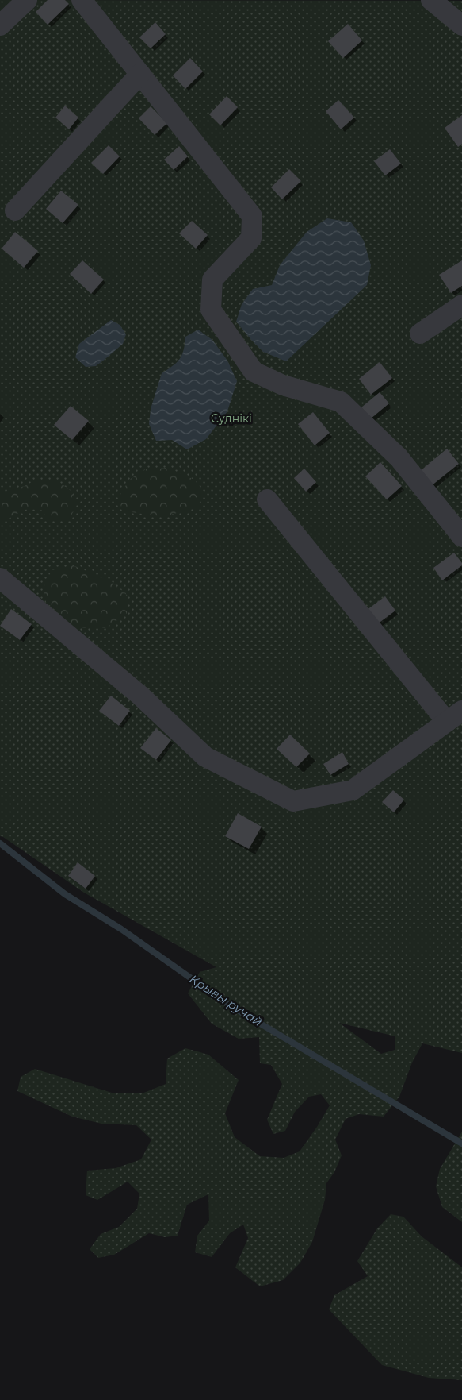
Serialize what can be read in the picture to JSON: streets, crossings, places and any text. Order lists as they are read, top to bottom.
{
  "water": ["Крывы ручай"],
  "parks": ["Суднікі"]
}
